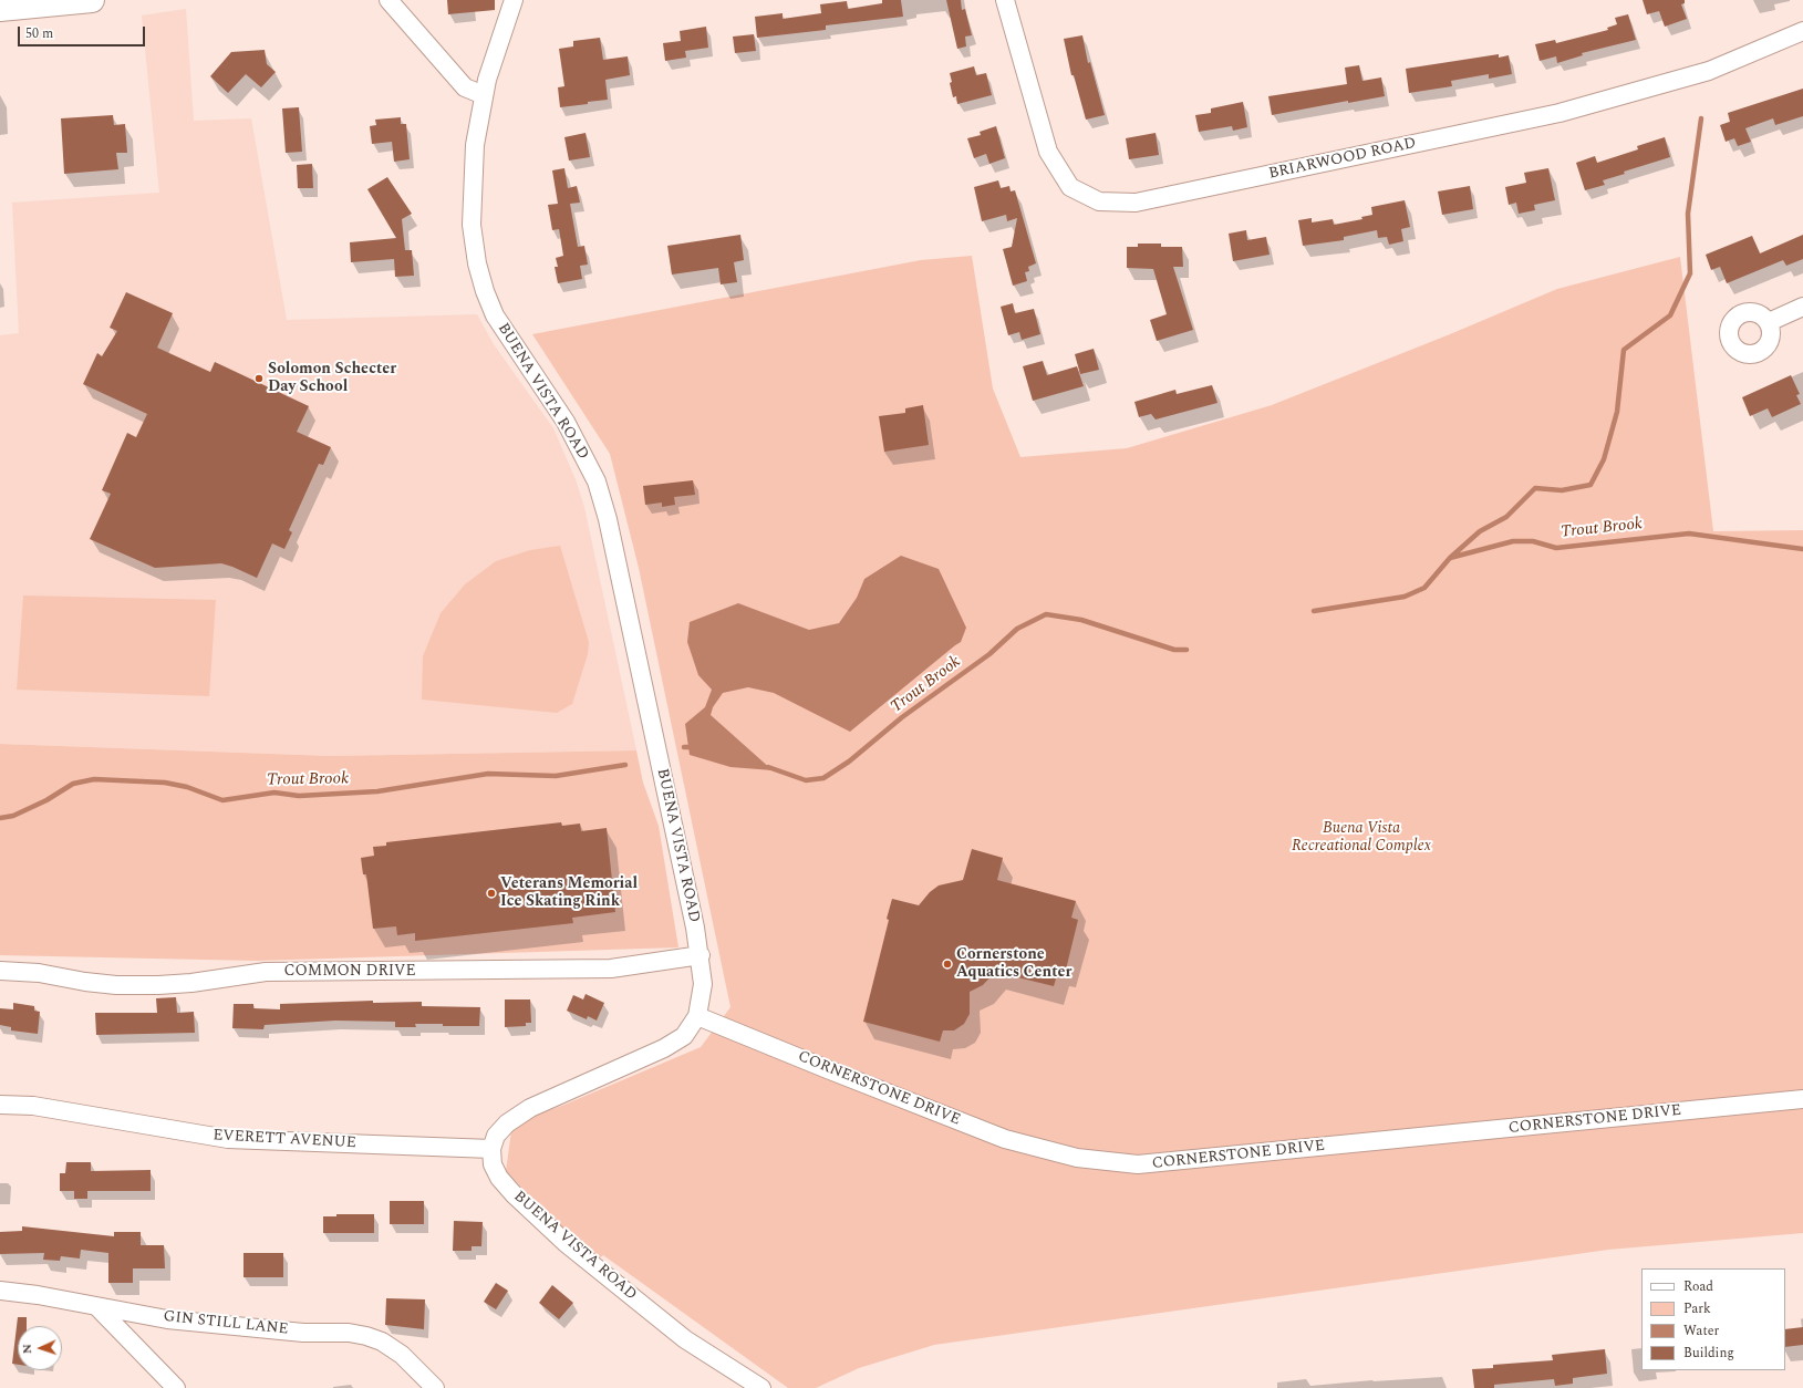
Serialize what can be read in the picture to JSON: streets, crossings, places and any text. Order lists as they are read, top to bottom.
{
  "streets": {
    "street": [
      "BRIARWOOD ROAD",
      "BUENA VISTA ROAD",
      "COMMON DRIVE",
      "CORNERSTONE DRIVE",
      "EVERETT AVENUE",
      "GIN STILL LANE"
    ]
  },
  "crossings": [
    ["BUENA VISTA ROAD", "COMMON DRIVE"],
    ["BUENA VISTA ROAD", "CORNERSTONE DRIVE"],
    ["BUENA VISTA ROAD", "EVERETT AVENUE"]
  ],
  "water": ["Trout Brook"],
  "parks": ["Buena Vista Recreational Complex"],
  "places": ["Solomon Schecter Day School", "Veterans Memorial Ice Skating Rink", "Cornerstone Aquatics Center"],
  "legend": [
    "Road",
    "Park",
    "Water",
    "Building"
  ],
  "scale_bar": "50 m",
  "north": "left"
}
